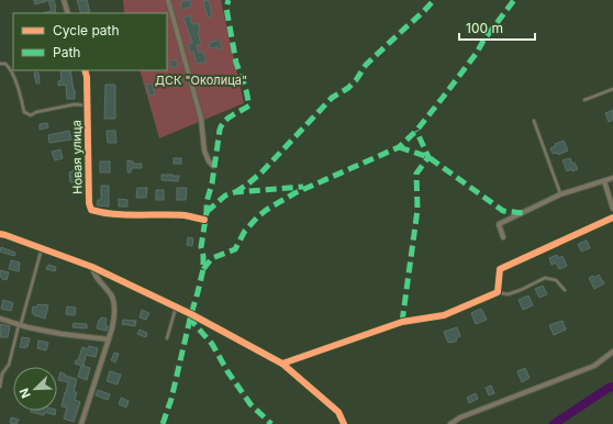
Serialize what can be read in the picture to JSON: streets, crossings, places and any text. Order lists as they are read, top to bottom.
{
  "streets": {
    "street": ["Новая улица"]
  },
  "parks": ["ДСК \"Околица\""],
  "legend": ["Cycle path", "Path"],
  "scale_bar": "100 m",
  "north": "bottom left"
}
